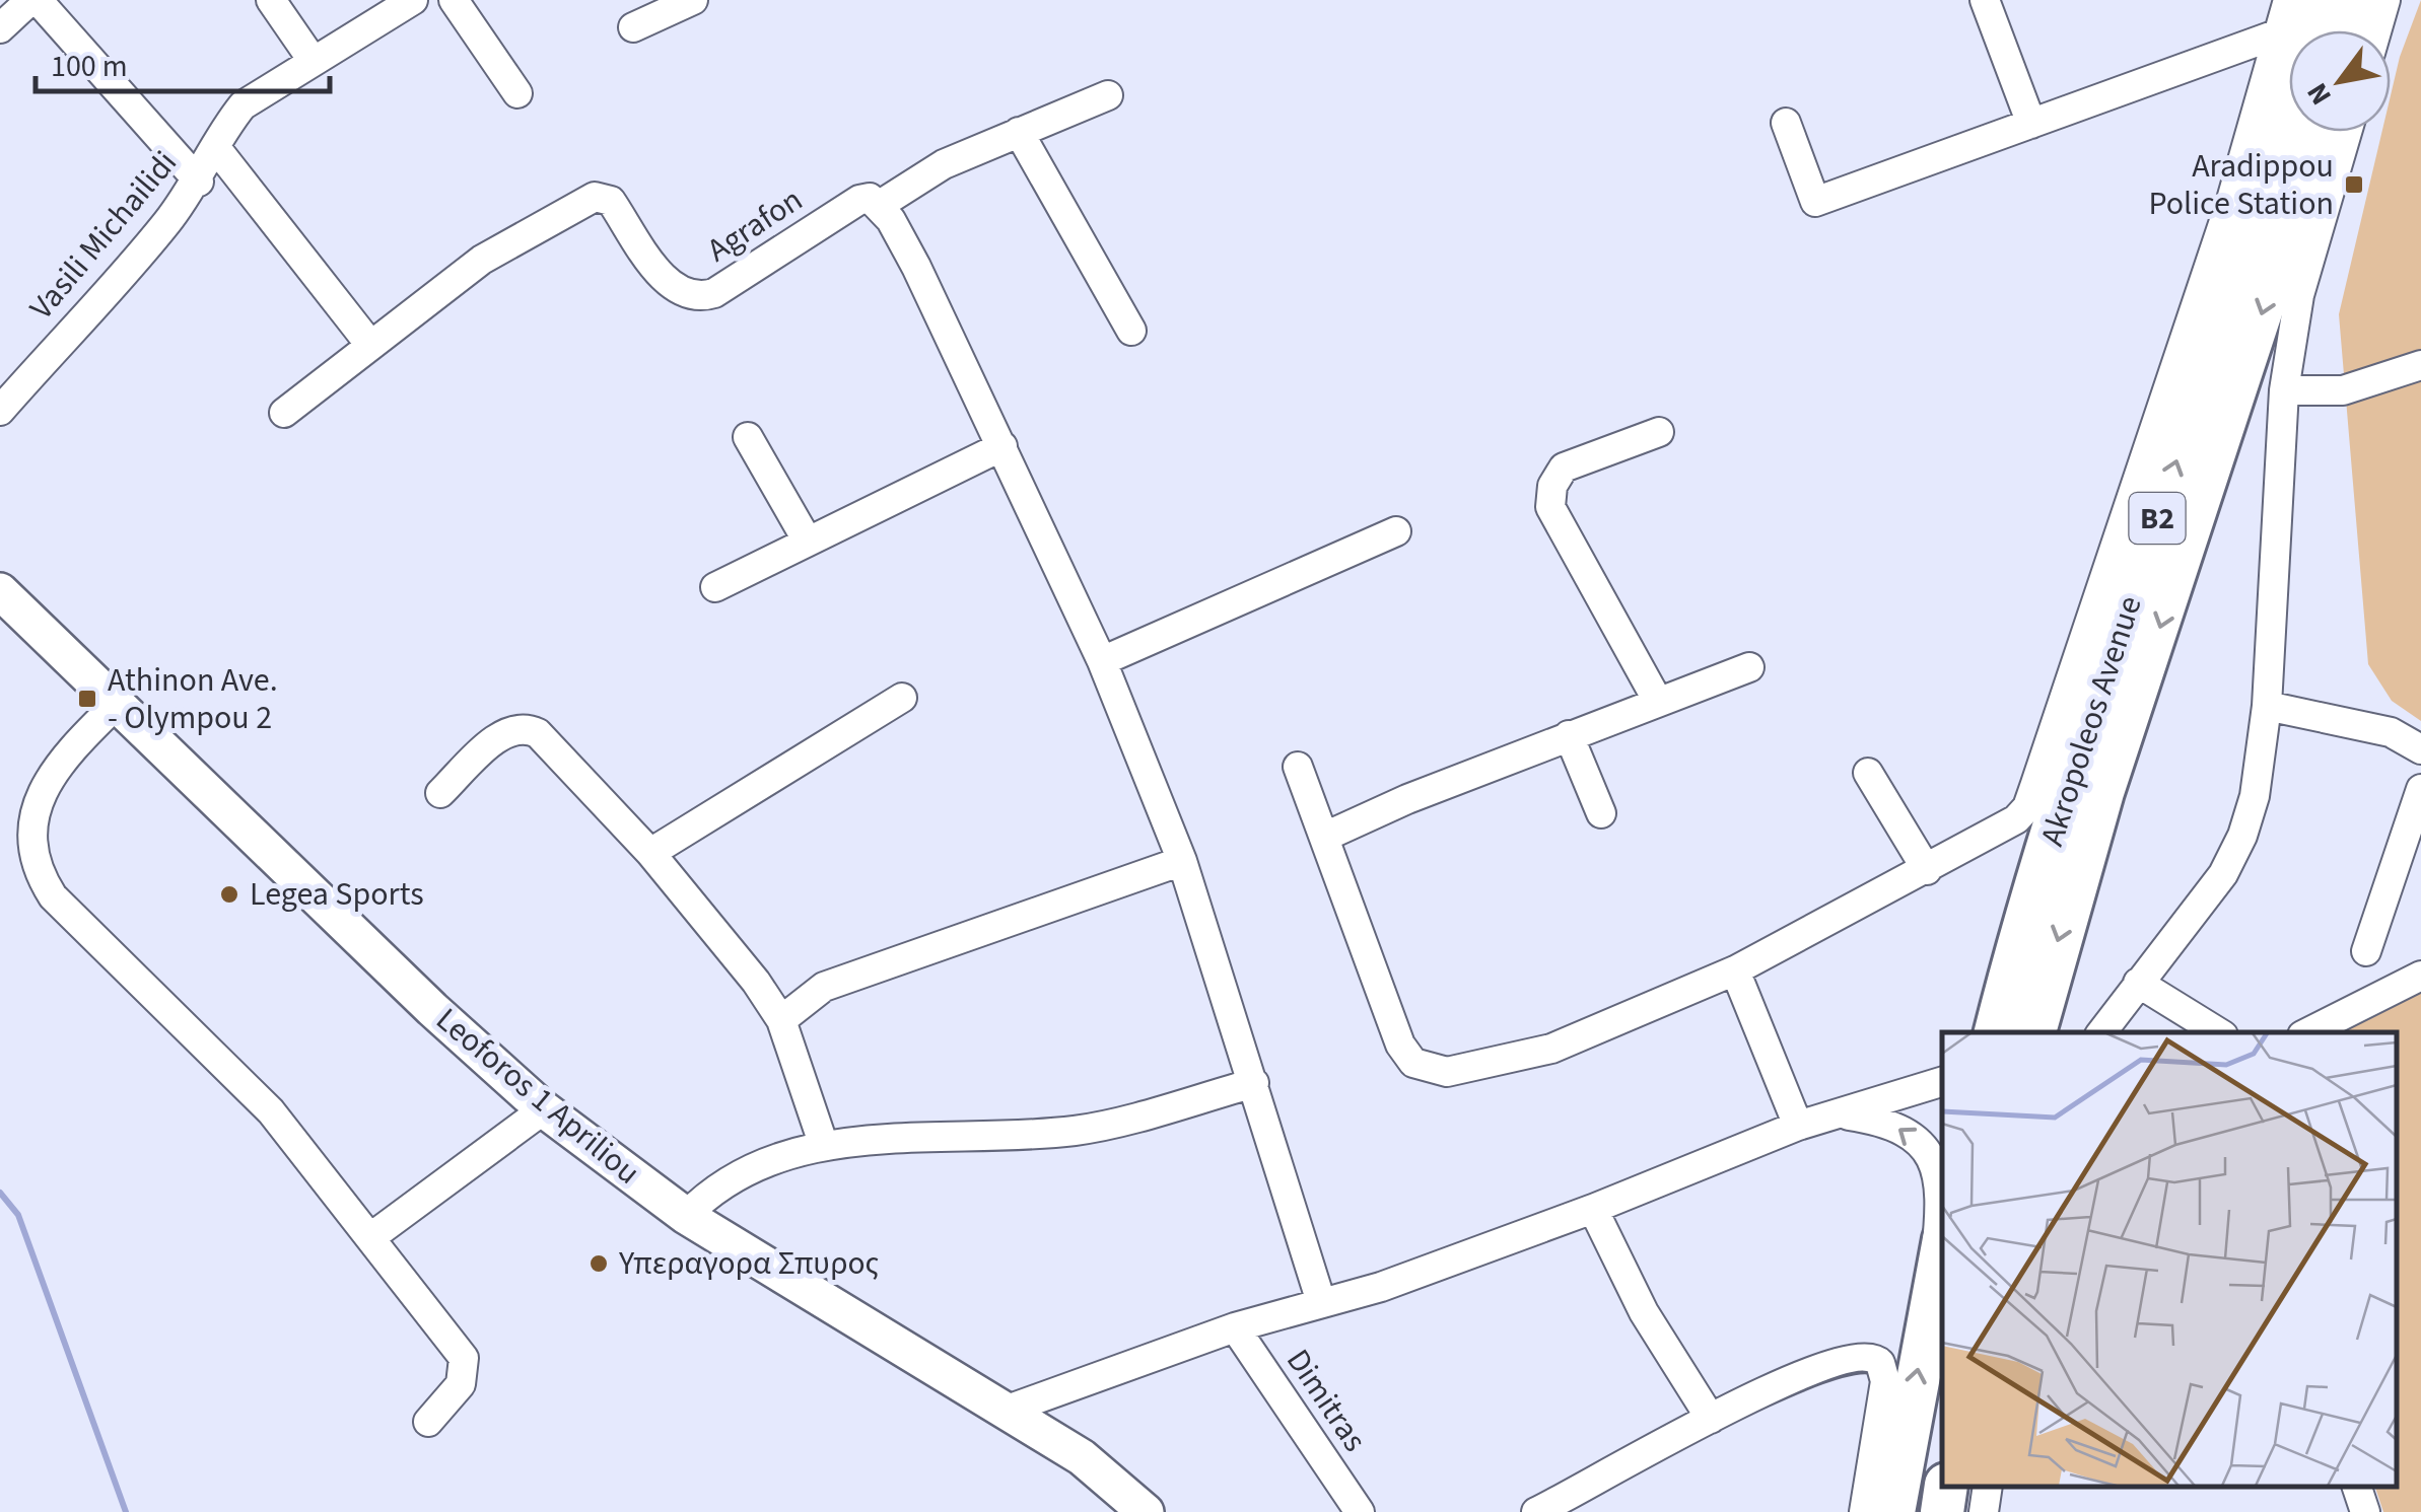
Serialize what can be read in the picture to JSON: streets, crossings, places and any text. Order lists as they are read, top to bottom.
{
  "streets": {
    "highway": ["B2", "Akropoleos Avenue"],
    "main road": ["Leoforos 1 Apriliou"],
    "street": ["Agrafon", "Vasili Michailidi", "Dimitras"]
  },
  "places": {
    "transit": ["Aradippou Police Station", "Athinon Ave. - Olympou 2"],
    "other": ["Legea Sports", "Υπεραγορα Σπυρος"]
  },
  "scale_bar": "100 m",
  "north": "bottom left"
}
